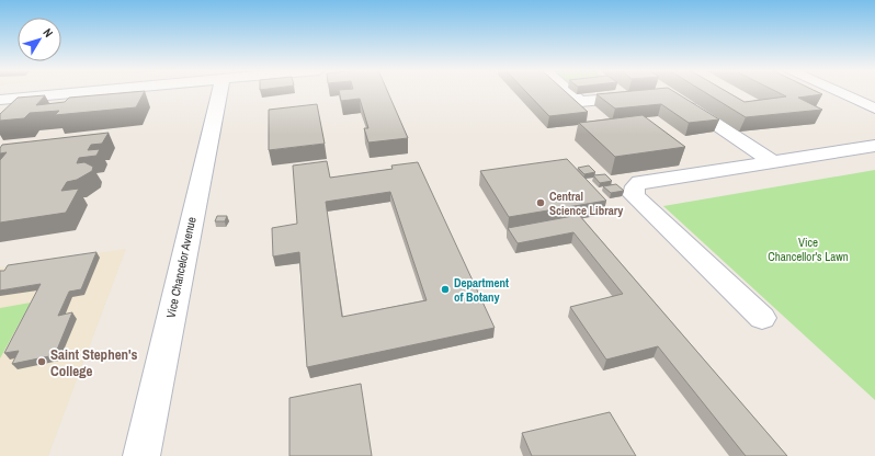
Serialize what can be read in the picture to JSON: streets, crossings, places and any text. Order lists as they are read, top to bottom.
{
  "streets": {
    "street": ["Vice Chancelor Avenue"]
  },
  "parks": ["Vice Chancellor's Lawn"],
  "places": ["Central Science Library", "Department of Botany", "Saint Stephen's College"],
  "north": "top right"
}
